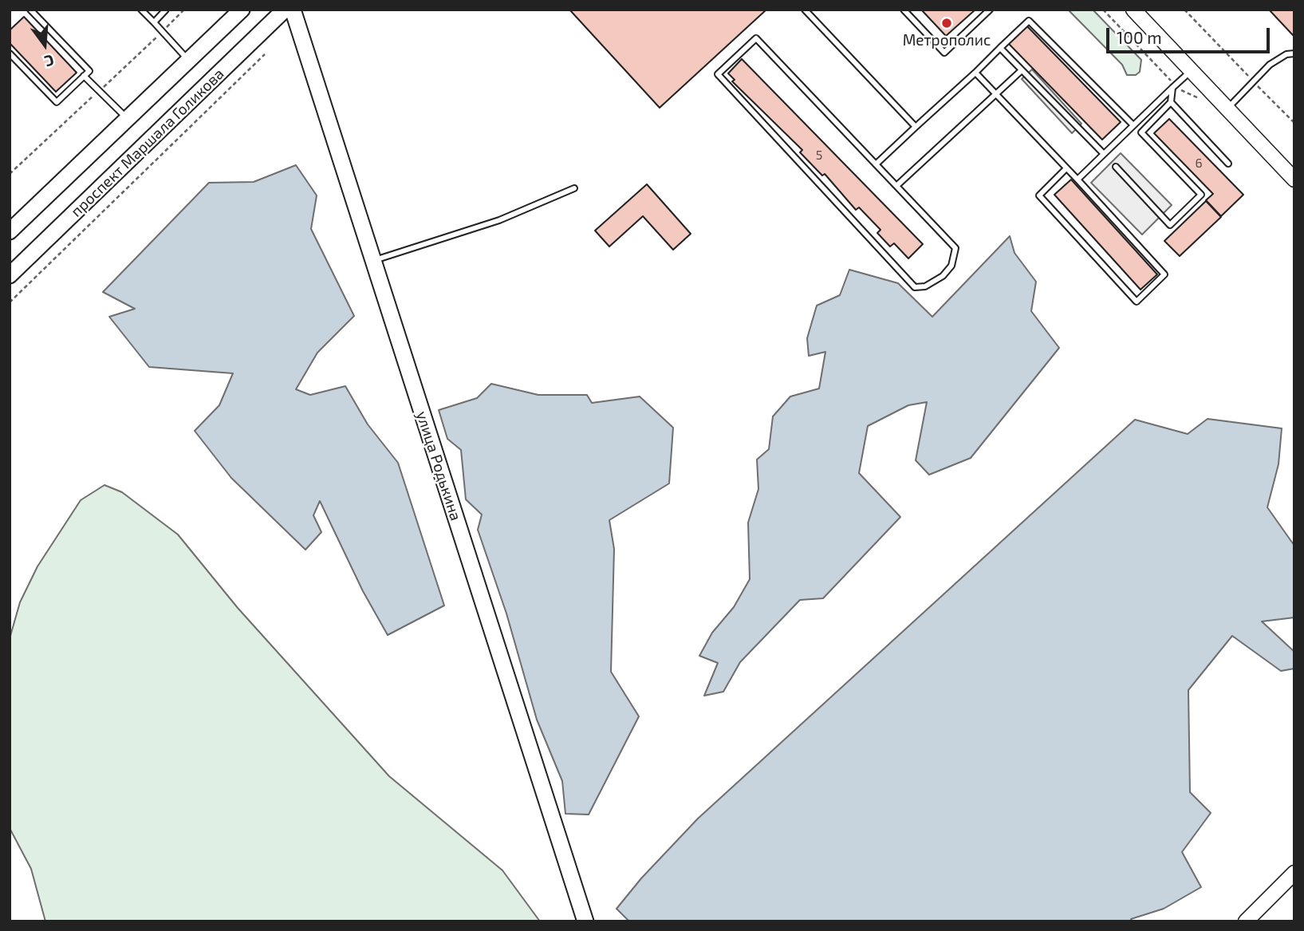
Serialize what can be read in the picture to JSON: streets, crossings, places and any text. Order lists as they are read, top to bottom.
{
  "streets": {
    "main road": ["проспект Маршала Голикова", "улица Родькина"]
  },
  "places": ["Метрополис"],
  "house_numbers": ["5", "6"],
  "scale_bar": "100 m",
  "north": "bottom"
}
